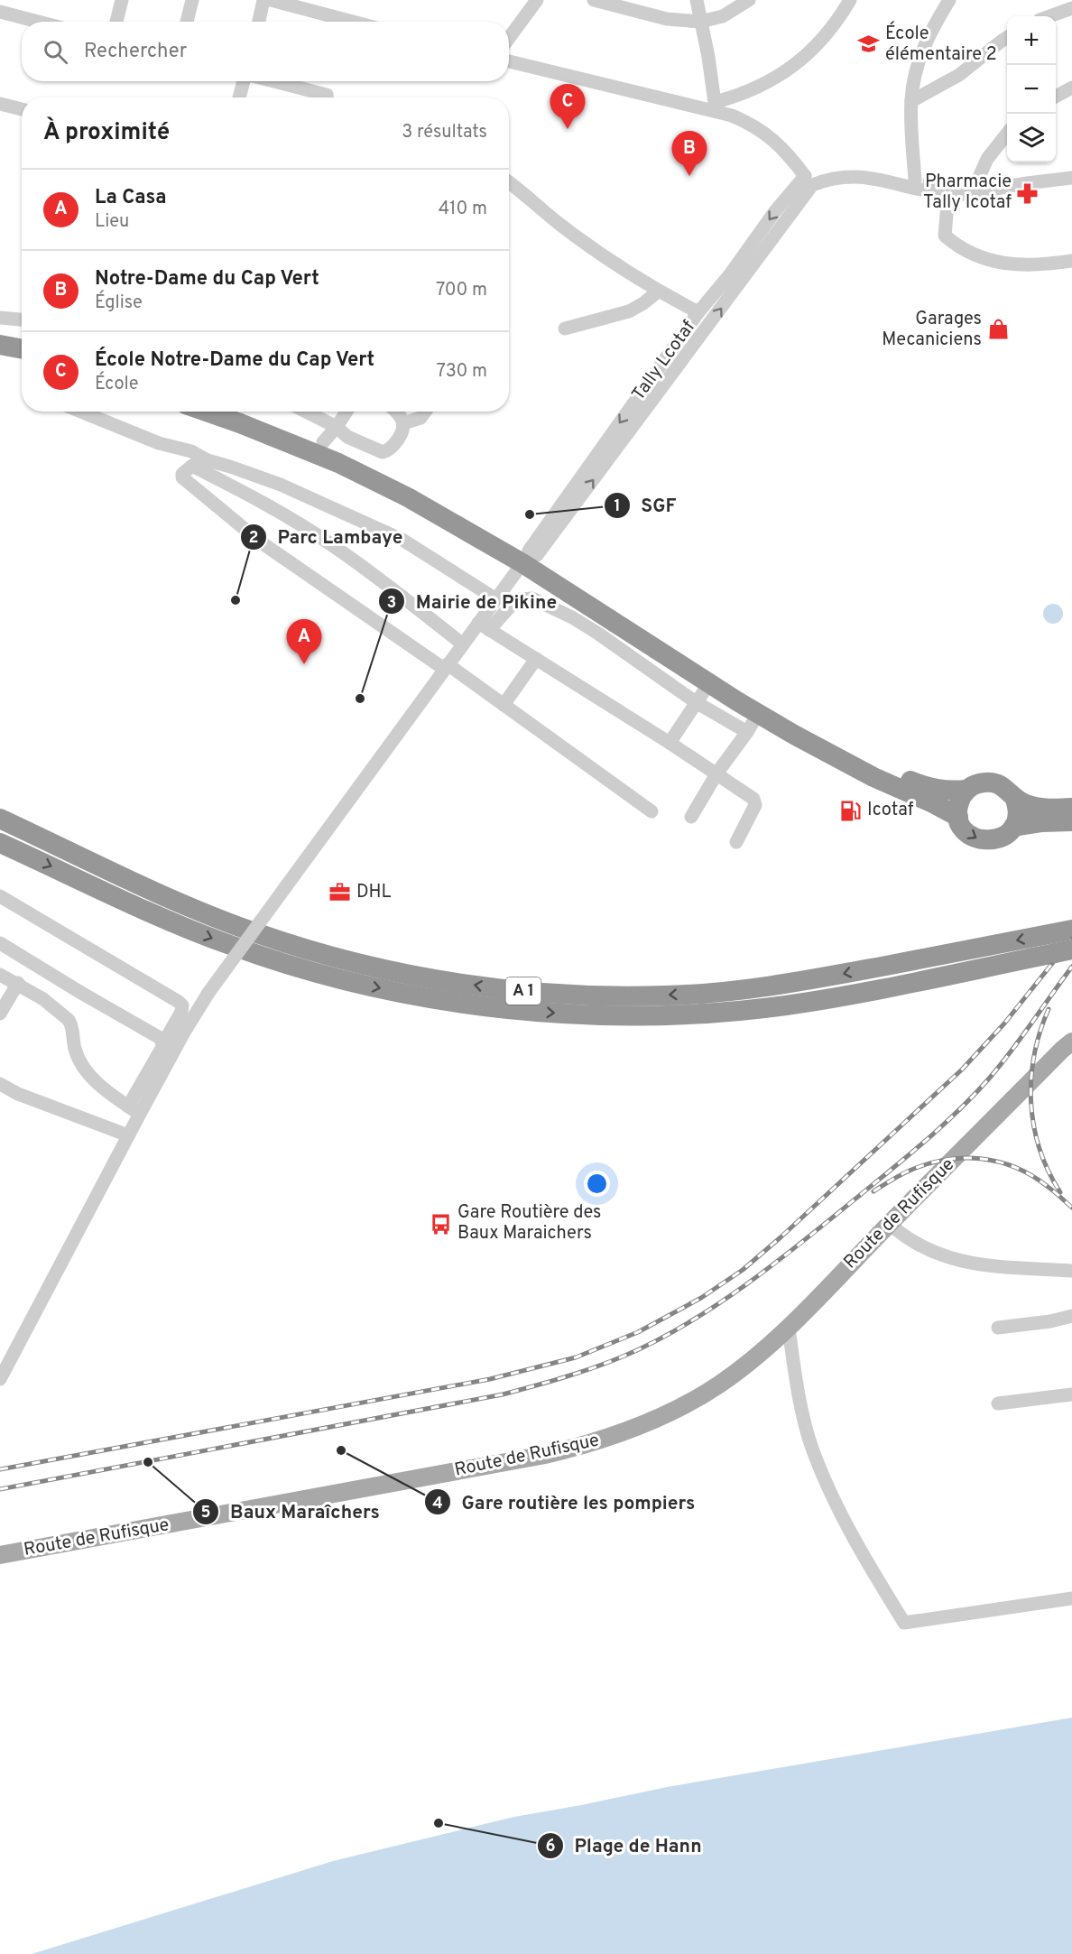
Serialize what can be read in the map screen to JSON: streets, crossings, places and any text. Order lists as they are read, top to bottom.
{
  "streets": {
    "highway": ["A 1"],
    "main road": ["Route de Rufisque"],
    "street": ["Tally Lcotaf"]
  },
  "places": {
    "school or university": ["École élémentaire 2"],
    "pharmacy": ["Pharmacie Tally Icotaf"],
    "shop": ["Garages Mecaniciens"],
    "other": [
      "SGF",
      "Parc Lambaye",
      "Mairie de Pikine",
      "Gare routière les pompiers",
      "Baux Maraîchers",
      "Plage de Hann"
    ],
    "fuel station": ["Icotaf"],
    "office": ["DHL"],
    "bus stop": ["Gare Routière des Baux Maraichers"]
  },
  "page": {
    "map_buttons": ["+", "−"],
    "search": "Rechercher",
    "pins": ["C", "B", "A"],
    "heading": ["À proximité", "3 résultats"],
    "list": [
      {
        "mark": "A",
        "name": "La Casa",
        "note": "Lieu",
        "value": "410 m"
      },
      {
        "mark": "B",
        "name": "Notre-Dame du Cap Vert",
        "note": "Église",
        "value": "700 m"
      },
      {
        "mark": "C",
        "name": "École Notre-Dame du Cap Vert",
        "note": "École",
        "value": "730 m"
      }
    ]
  }
}
